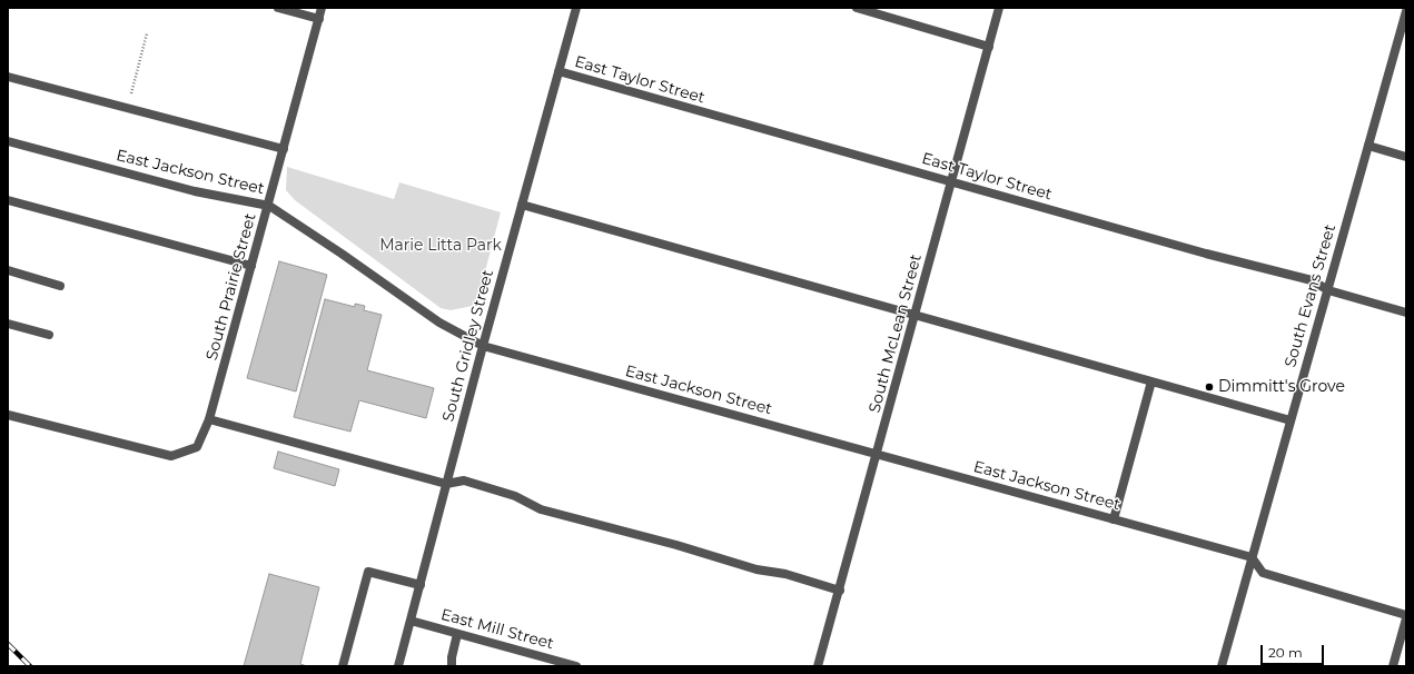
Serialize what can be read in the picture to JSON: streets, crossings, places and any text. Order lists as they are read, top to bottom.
{
  "streets": {
    "street": [
      "East Taylor Street",
      "East Jackson Street",
      "South Prairie Street",
      "South Evans Street",
      "South McLean Street",
      "South Gridley Street",
      "East Mill Street"
    ]
  },
  "crossings": [
    ["East Taylor Street", "South Evans Street"],
    ["East Taylor Street", "South McLean Street"],
    ["East Taylor Street", "South Gridley Street"],
    ["East Jackson Street", "South Prairie Street"],
    ["East Jackson Street", "South Evans Street"],
    ["East Jackson Street", "South McLean Street"],
    ["East Jackson Street", "South Gridley Street"],
    ["South Gridley Street", "East Mill Street"]
  ],
  "parks": ["Marie Litta Park"],
  "places": ["Dimmitt's Grove"],
  "scale_bar": "20 m"
}
